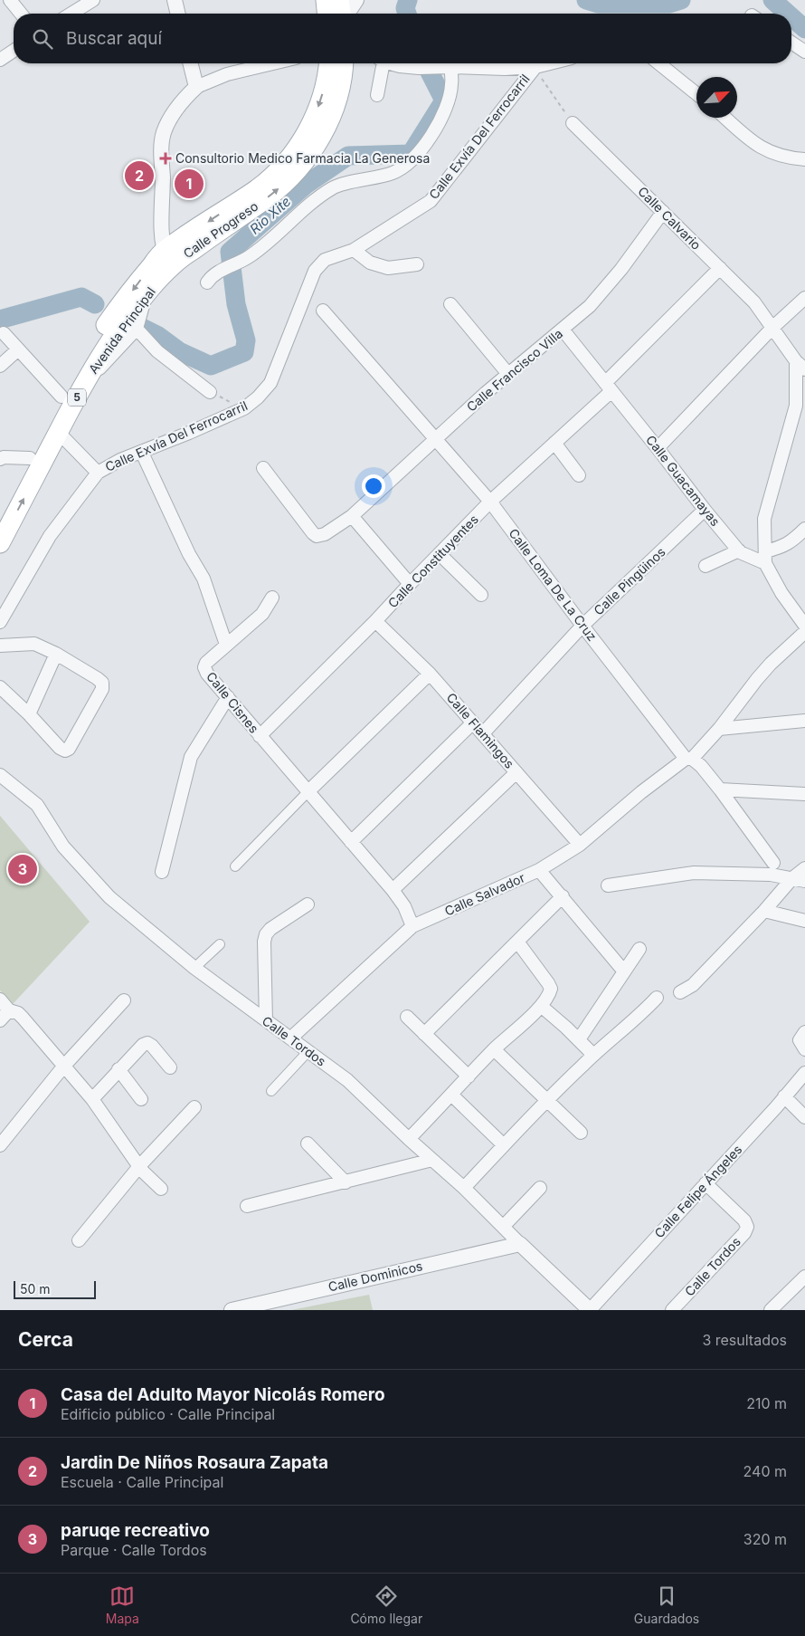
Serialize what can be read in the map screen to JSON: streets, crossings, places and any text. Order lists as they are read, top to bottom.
{
  "streets": {
    "main road": ["Calle Progreso", "Avenida Principal", "5"],
    "street": [
      "Calle Exvía Del Ferrocarril",
      "Calle Calvario",
      "Calle Francisco Villa",
      "Calle Guacamayas",
      "Calle Constituyentes",
      "Calle Pingüinos",
      "Calle Loma De La Cruz",
      "Calle Cisnes",
      "Calle Flamingos",
      "Calle Salvador",
      "Calle Tordos",
      "Calle Felipe Ángeles",
      "Calle Dominicos"
    ]
  },
  "crossings": [
    ["Calle Calvario", "Calle Francisco Villa"],
    ["Calle Calvario", "Calle Constituyentes"],
    ["Calle Progreso", "Avenida Principal"],
    ["Calle Francisco Villa", "Calle Guacamayas"],
    ["Calle Francisco Villa", "Calle Loma De La Cruz"],
    ["Calle Guacamayas", "Calle Constituyentes"],
    ["Calle Guacamayas", "Calle Pingüinos"],
    ["Calle Constituyentes", "Calle Loma De La Cruz"],
    ["Calle Constituyentes", "Calle Cisnes"],
    ["Calle Constituyentes", "Calle Flamingos"],
    ["Calle Pingüinos", "Calle Loma De La Cruz"],
    ["Calle Pingüinos", "Calle Flamingos"],
    ["Calle Loma De La Cruz", "Calle Salvador"],
    ["Calle Cisnes", "Calle Salvador"],
    ["Calle Flamingos", "Calle Salvador"],
    ["Calle Salvador", "Calle Tordos"],
    ["Calle Tordos", "Calle Felipe Ángeles"],
    ["Calle Tordos", "Calle Dominicos"]
  ],
  "water": ["Rio Xite"],
  "places": {
    "health": ["Consultorio Medico Farmacia La Generosa"]
  },
  "scale_bar": "50 m",
  "north": "top right",
  "page": {
    "search": "Buscar aquí",
    "pins": ["2", "1", "3"],
    "scale": "50 m",
    "heading": ["Cerca", "3 resultados"],
    "list": [
      {
        "mark": "1",
        "name": "Casa del Adulto Mayor Nicolás Romero",
        "note": "Edificio público · Calle Principal",
        "value": "210 m"
      },
      {
        "mark": "2",
        "name": "Jardin De Niños Rosaura Zapata",
        "note": "Escuela · Calle Principal",
        "value": "240 m"
      },
      {
        "mark": "3",
        "name": "paruqe recreativo",
        "note": "Parque · Calle Tordos",
        "value": "320 m"
      }
    ],
    "nav": ["Mapa", "Cómo llegar", "Guardados"]
  }
}
